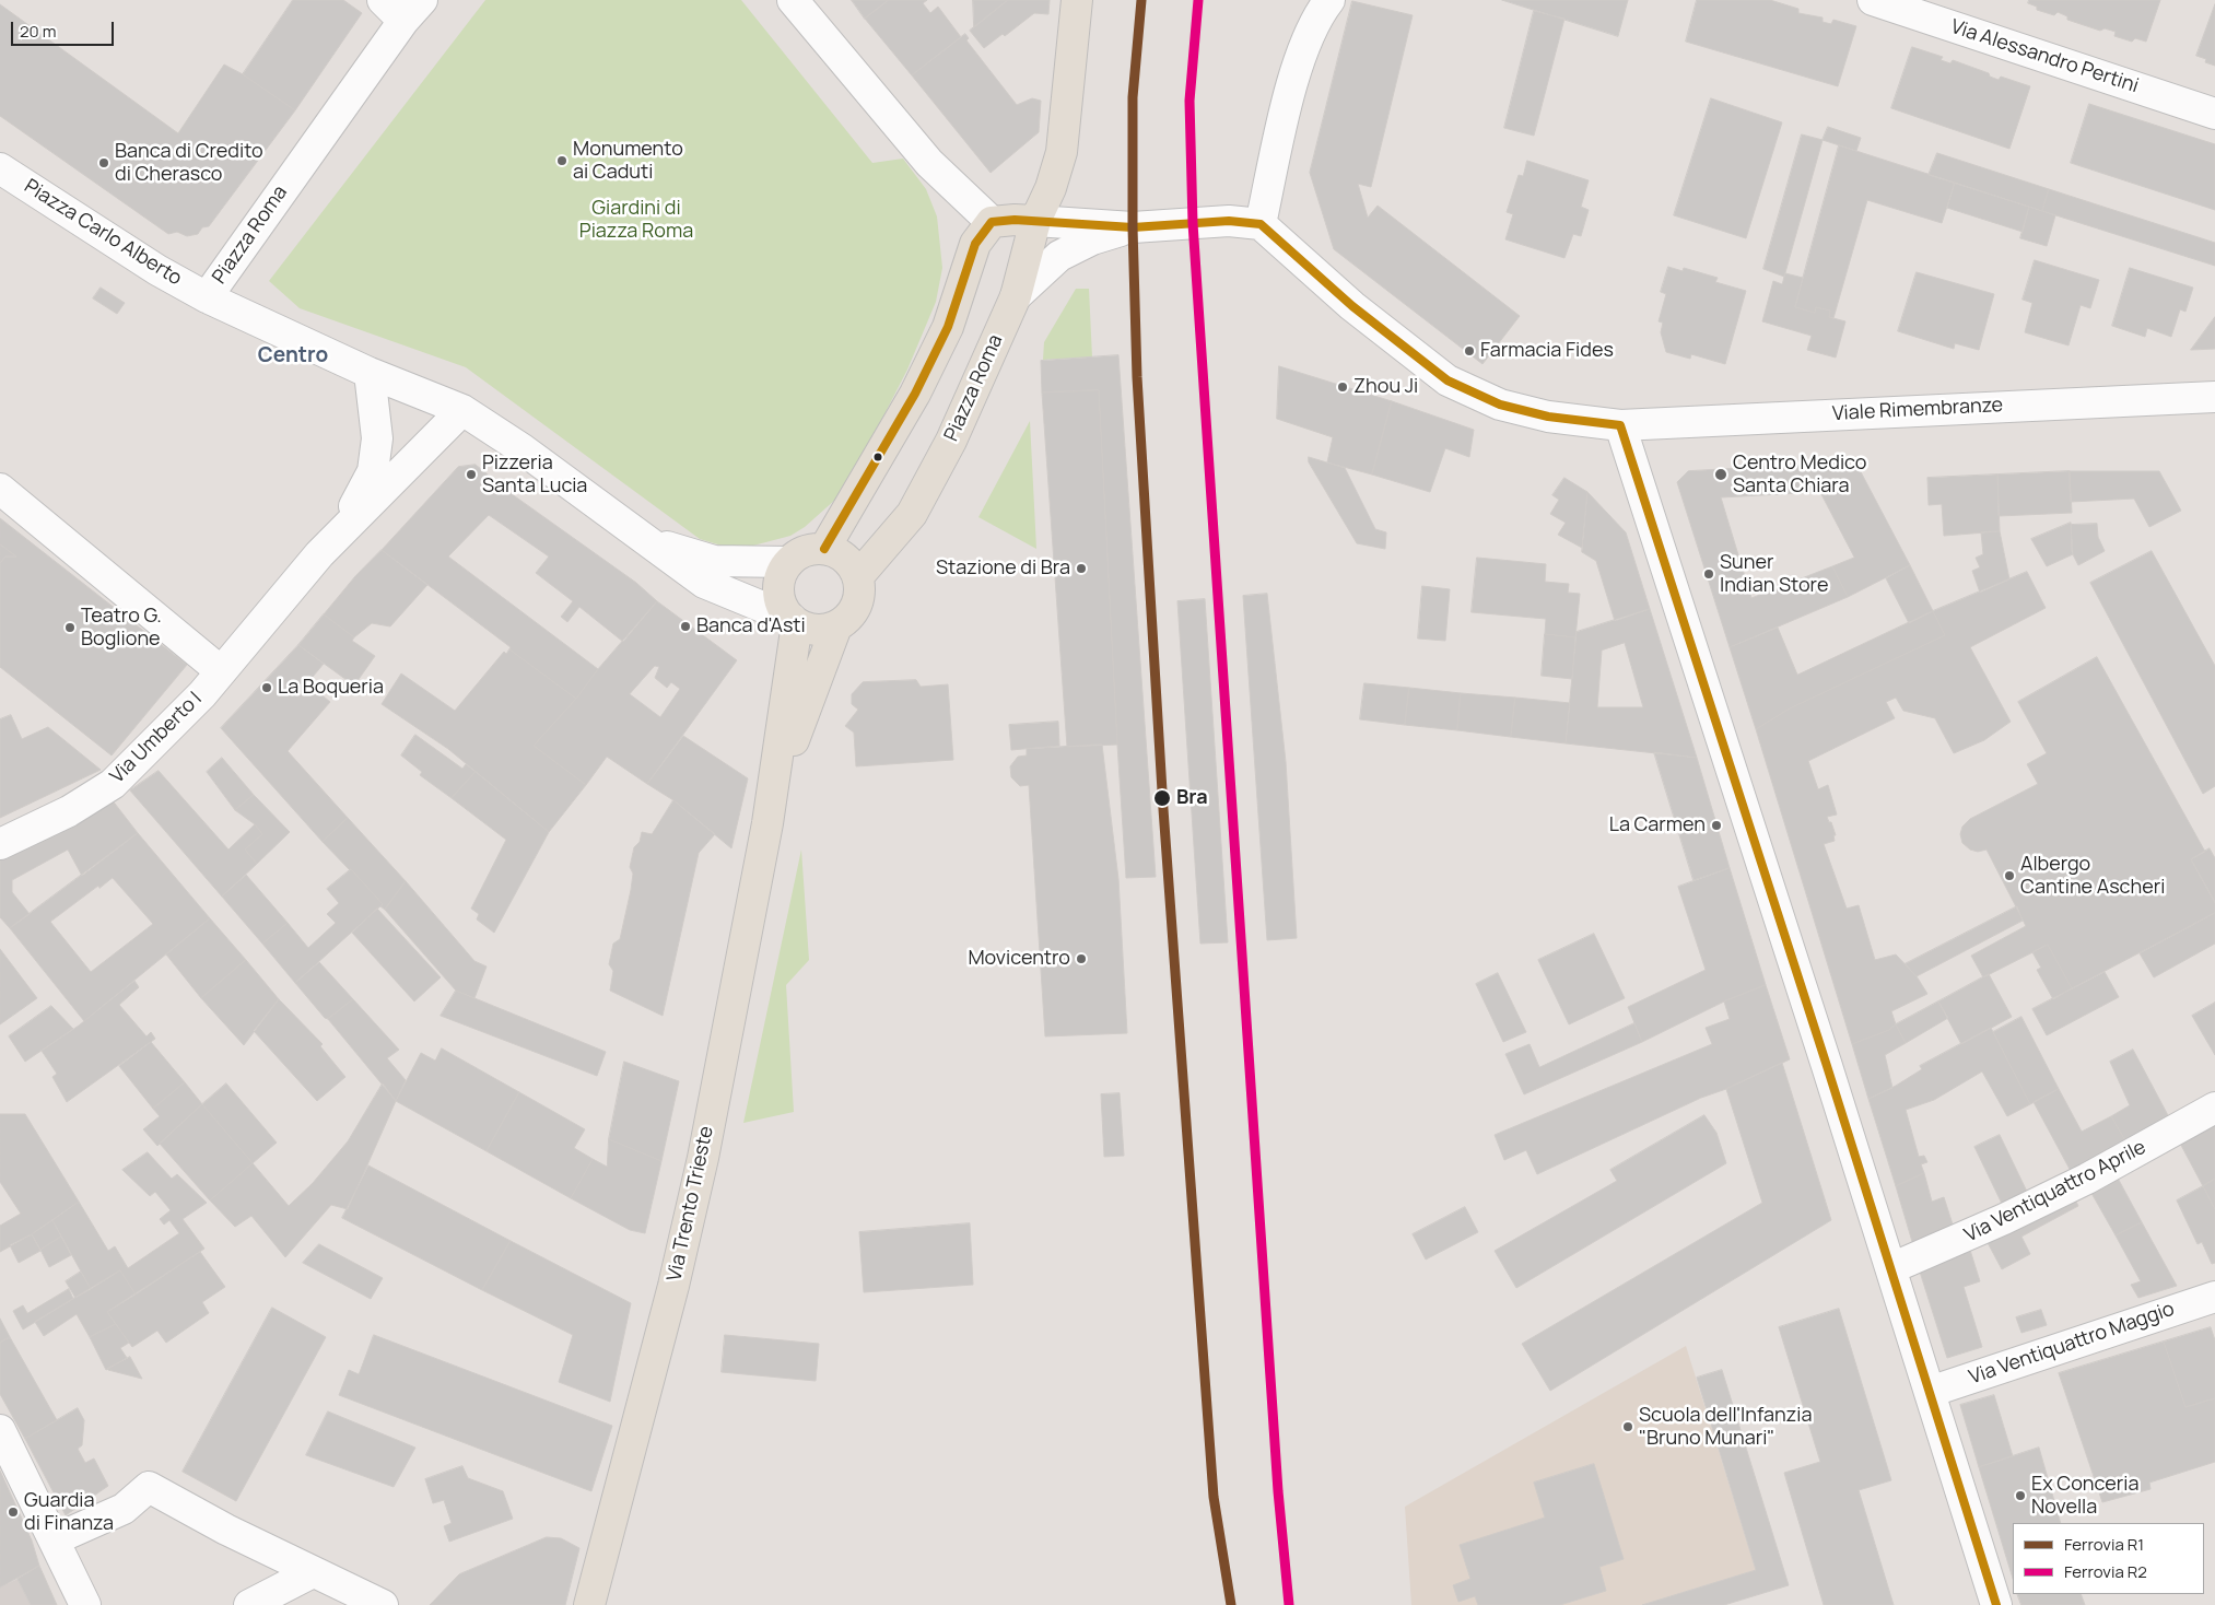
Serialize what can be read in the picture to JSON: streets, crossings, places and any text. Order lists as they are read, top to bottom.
{
  "streets": {
    "main road": ["Piazza Roma", "Via Trento Trieste"],
    "street": [
      "Via Alessandro Pertini",
      "Piazza Carlo Alberto",
      "Viale Rimembranze",
      "Via Umberto I",
      "Via Ventiquattro Aprile",
      "Via Ventiquattro Maggio"
    ]
  },
  "crossings": [
    ["Piazza Carlo Alberto", "Piazza Roma"]
  ],
  "districts": ["Centro"],
  "parks": ["Giardini di Piazza Roma"],
  "places": [
    "Monumento ai Caduti",
    "Banca di Credito di Cherasco",
    "Farmacia Fides",
    "Zhou Ji",
    "Pizzeria Santa Lucia",
    "Centro Medico Santa Chiara",
    "Stazione di Bra",
    "Suner Indian Store",
    "Banca d'Asti",
    "Teatro G. Boglione",
    "La Boqueria",
    "Bra",
    "La Carmen",
    "Albergo Cantine Ascheri",
    "Movicentro",
    "Scuola dell'Infanzia \"Bruno Munari\"",
    "Ex Conceria Novella",
    "Guardia di Finanza"
  ],
  "lines": ["rail line R1", "rail line R2"],
  "legend": ["Ferrovia R1", "Ferrovia R2"],
  "scale_bar": "20 m"
}
